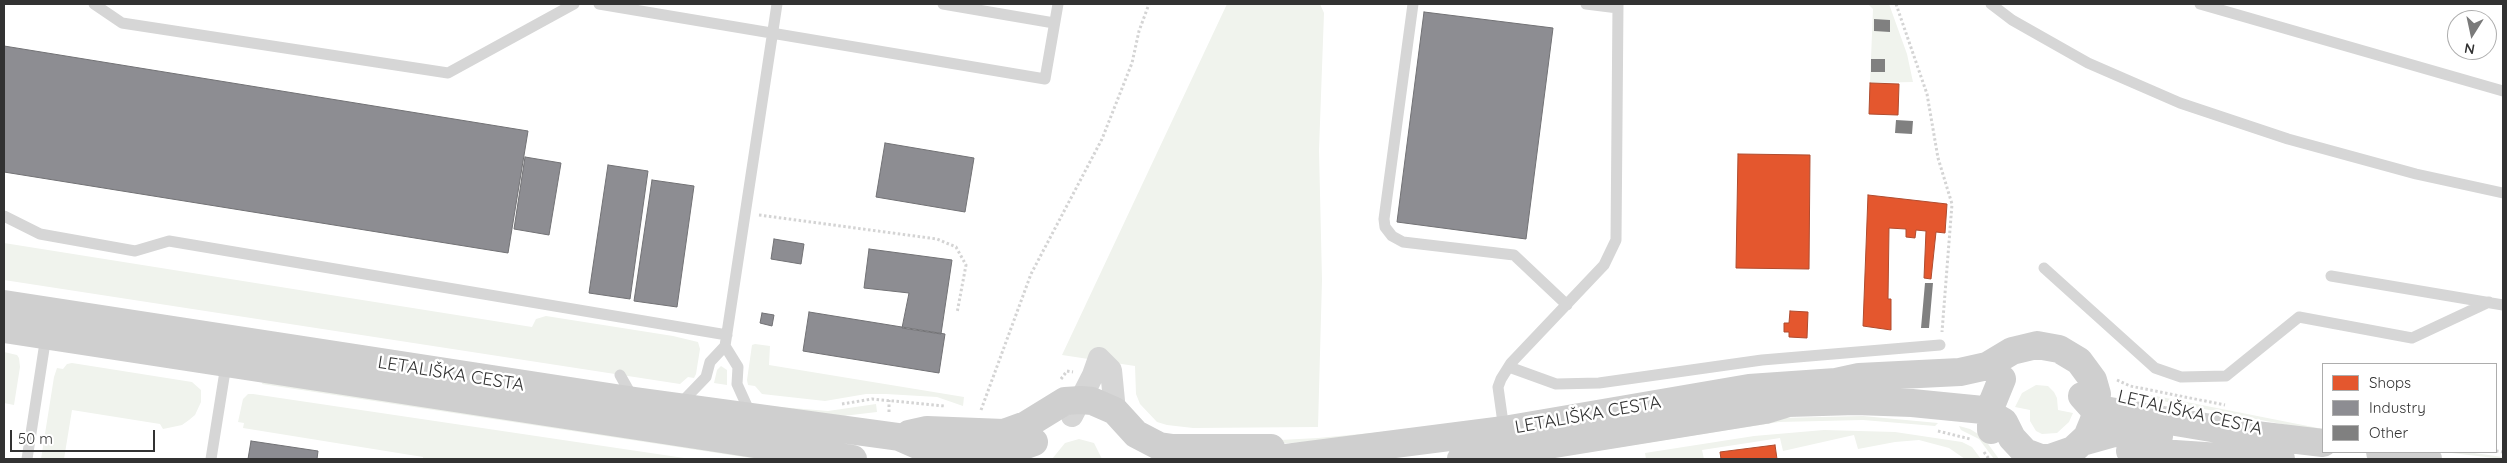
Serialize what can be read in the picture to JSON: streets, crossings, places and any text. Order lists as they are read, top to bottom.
{
  "streets": {
    "main road": ["LETALIŠKA CESTA"]
  },
  "legend": ["Shops", "Industry", "Other"],
  "scale_bar": "50 m",
  "north": "bottom"
}
